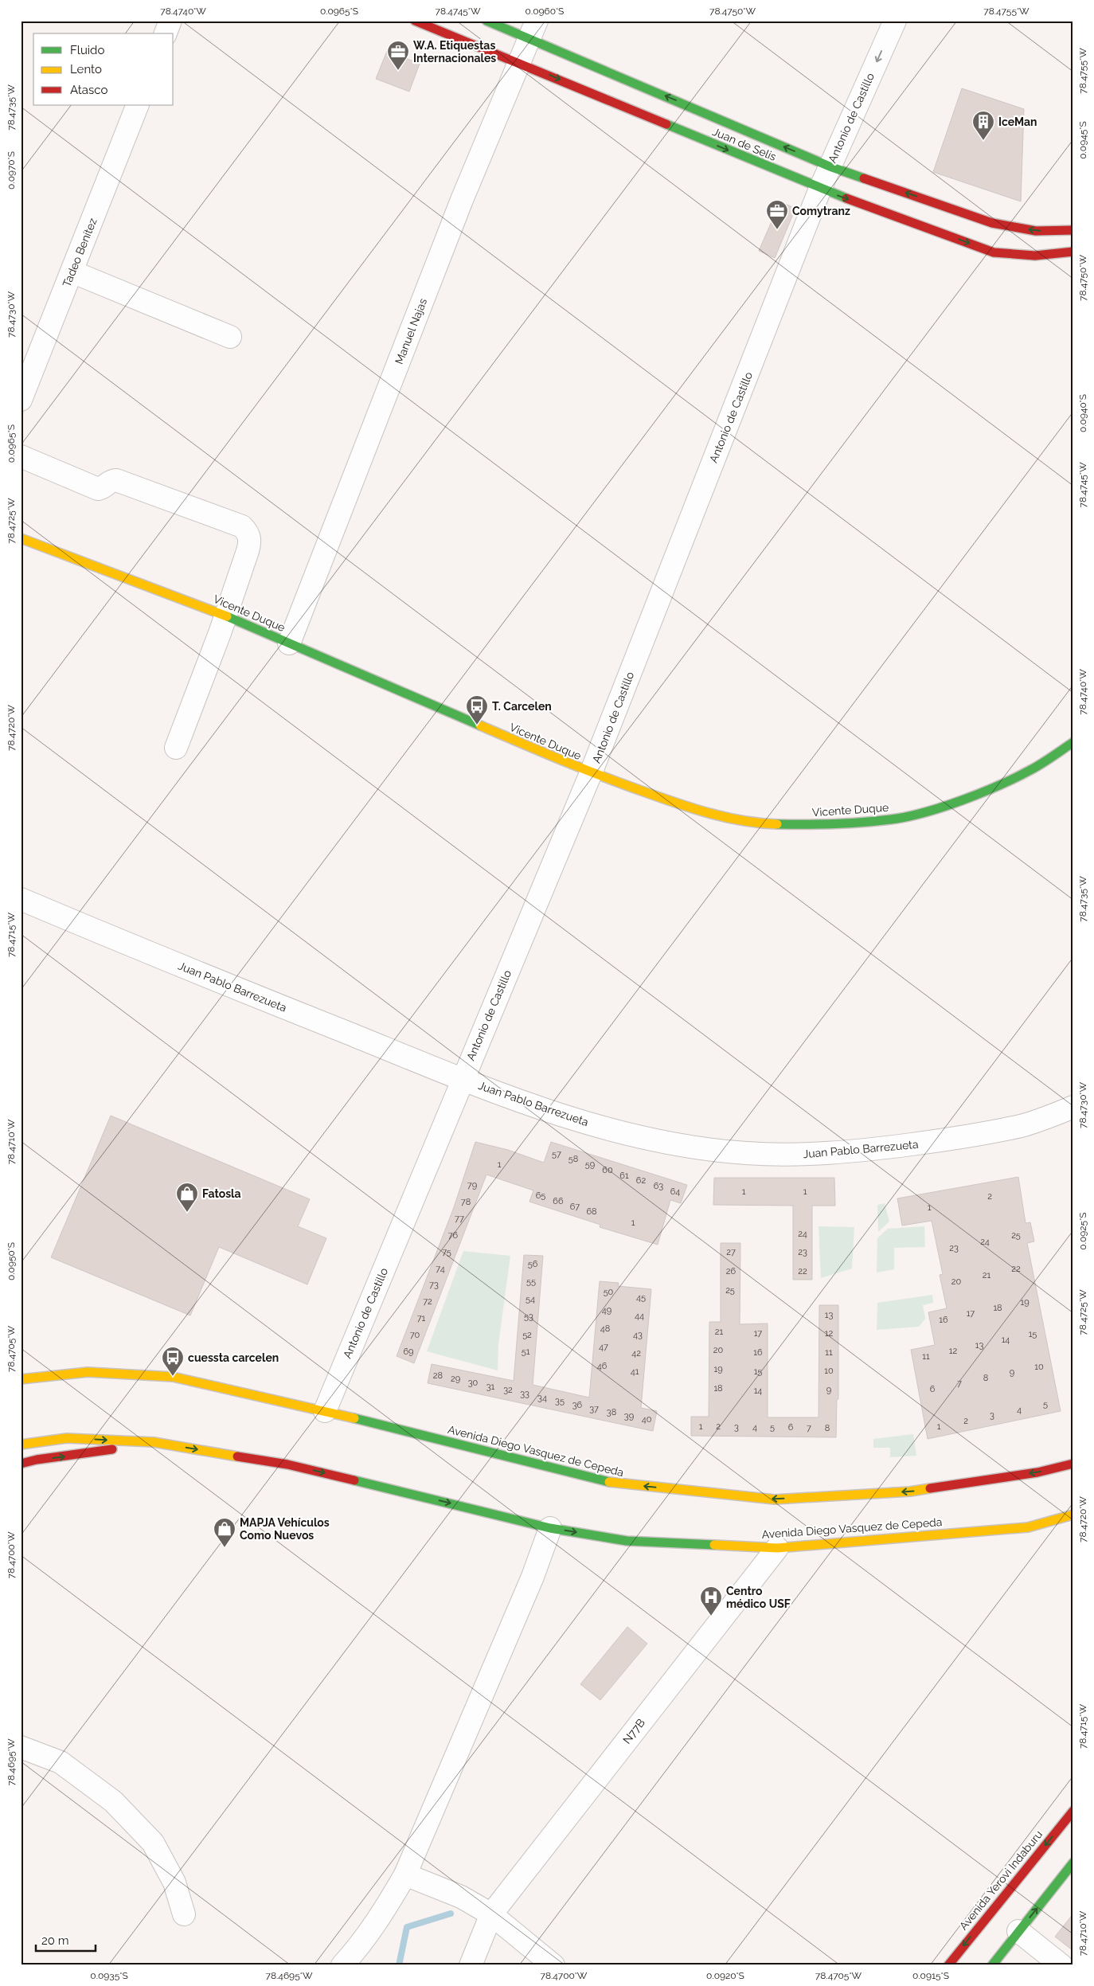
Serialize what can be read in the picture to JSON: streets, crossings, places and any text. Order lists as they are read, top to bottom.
{
  "streets": {
    "main road": [
      "Juan de Selis",
      "Vicente Duque",
      "Avenida Diego Vasquez de Cepeda",
      "Avenida Yerovi Indaburu"
    ],
    "street": [
      "Antonio de Castillo",
      "Tadeo Benítez",
      "Manuel Najas",
      "Juan Pablo Barrezueta",
      "N77B"
    ]
  },
  "crossings": [
    ["Antonio de Castillo", "Juan de Selis"],
    ["Antonio de Castillo", "Vicente Duque"],
    ["Antonio de Castillo", "Juan Pablo Barrezueta"],
    ["Antonio de Castillo", "Avenida Diego Vasquez de Cepeda"],
    ["Juan de Selis", "Manuel Najas"],
    ["Manuel Najas", "Vicente Duque"],
    ["Avenida Diego Vasquez de Cepeda", "N77B"]
  ],
  "places": {
    "office": ["W.A. Etiquestas Internacionales", "Comytranz"],
    "building": ["IceMan"],
    "bus stop": ["T. Carcelen", "cuessta carcelen"],
    "shop": ["Fatosla", "MAPJA Vehículos Como Nuevos"],
    "hospital": ["Centro médico USF"]
  },
  "house_numbers": [
    "57",
    "58",
    "1",
    "59",
    "60",
    "61",
    "62",
    "79",
    "63",
    "64",
    "1",
    "1",
    "65",
    "2",
    "66",
    "78",
    "67",
    "1",
    "68",
    "77",
    "1",
    "24",
    "76",
    "25",
    "24",
    "23",
    "75",
    "27",
    "23",
    "56",
    "74",
    "22",
    "26",
    "22",
    "21",
    "55",
    "20",
    "73",
    "25",
    "50",
    "45",
    "54",
    "72",
    "19",
    "18",
    "49",
    "17",
    "13",
    "44",
    "53",
    "71",
    "16",
    "48",
    "21",
    "17",
    "12",
    "15",
    "70",
    "52",
    "43",
    "14",
    "13",
    "47",
    "20",
    "12",
    "69",
    "51",
    "16",
    "11",
    "42",
    "11",
    "46",
    "10",
    "19",
    "10",
    "41",
    "15",
    "9",
    "28",
    "8",
    "29",
    "30",
    "7",
    "31",
    "18",
    "6",
    "32",
    "9",
    "14",
    "33",
    "34",
    "35",
    "5",
    "36",
    "37",
    "4",
    "38",
    "3",
    "39",
    "40",
    "2",
    "1",
    "2",
    "1",
    "3",
    "4",
    "5",
    "6",
    "7",
    "8"
  ],
  "legend": ["Fluido", "Lento", "Atasco"],
  "scale_bar": "20 m",
  "coordinates": [
    "78.4740°W",
    "0.0965°S",
    "78.4745°W",
    "0.0960°S",
    "78.4750°W",
    "78.4755°W",
    "78.4735°W",
    "0.0945°S",
    "0.0970°S",
    "78.4730°W",
    "0.0940°S",
    "78.4725°W",
    "78.4720°W",
    "78.4715°W",
    "78.4710°W",
    "0.0925°S",
    "0.0950°S",
    "78.4705°W",
    "78.4700°W",
    "78.4695°W",
    "0.0935°S",
    "0.0920°S",
    "0.0915°S"
  ]
}
